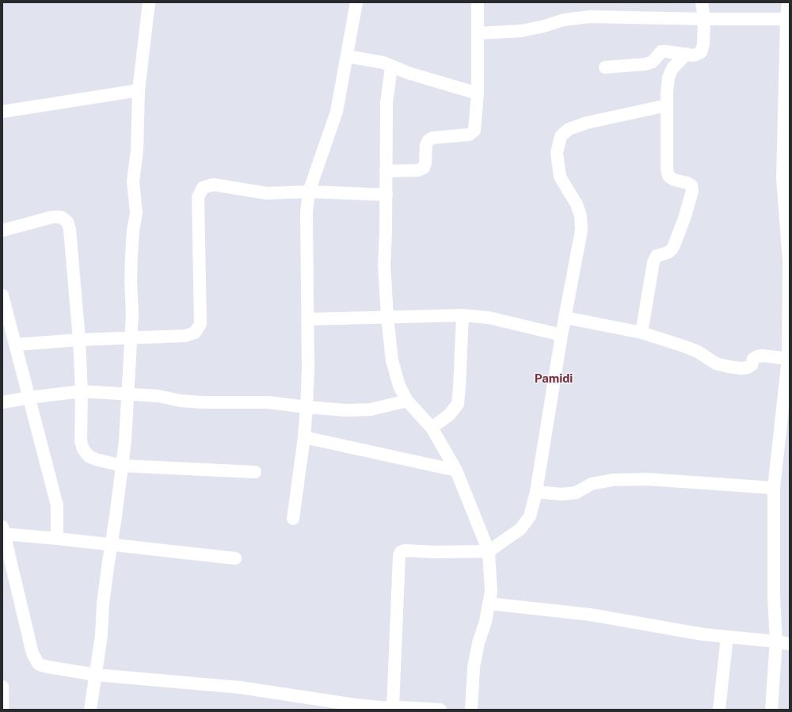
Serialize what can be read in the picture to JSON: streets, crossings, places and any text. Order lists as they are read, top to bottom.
{
  "districts": ["Pamidi"]
}
